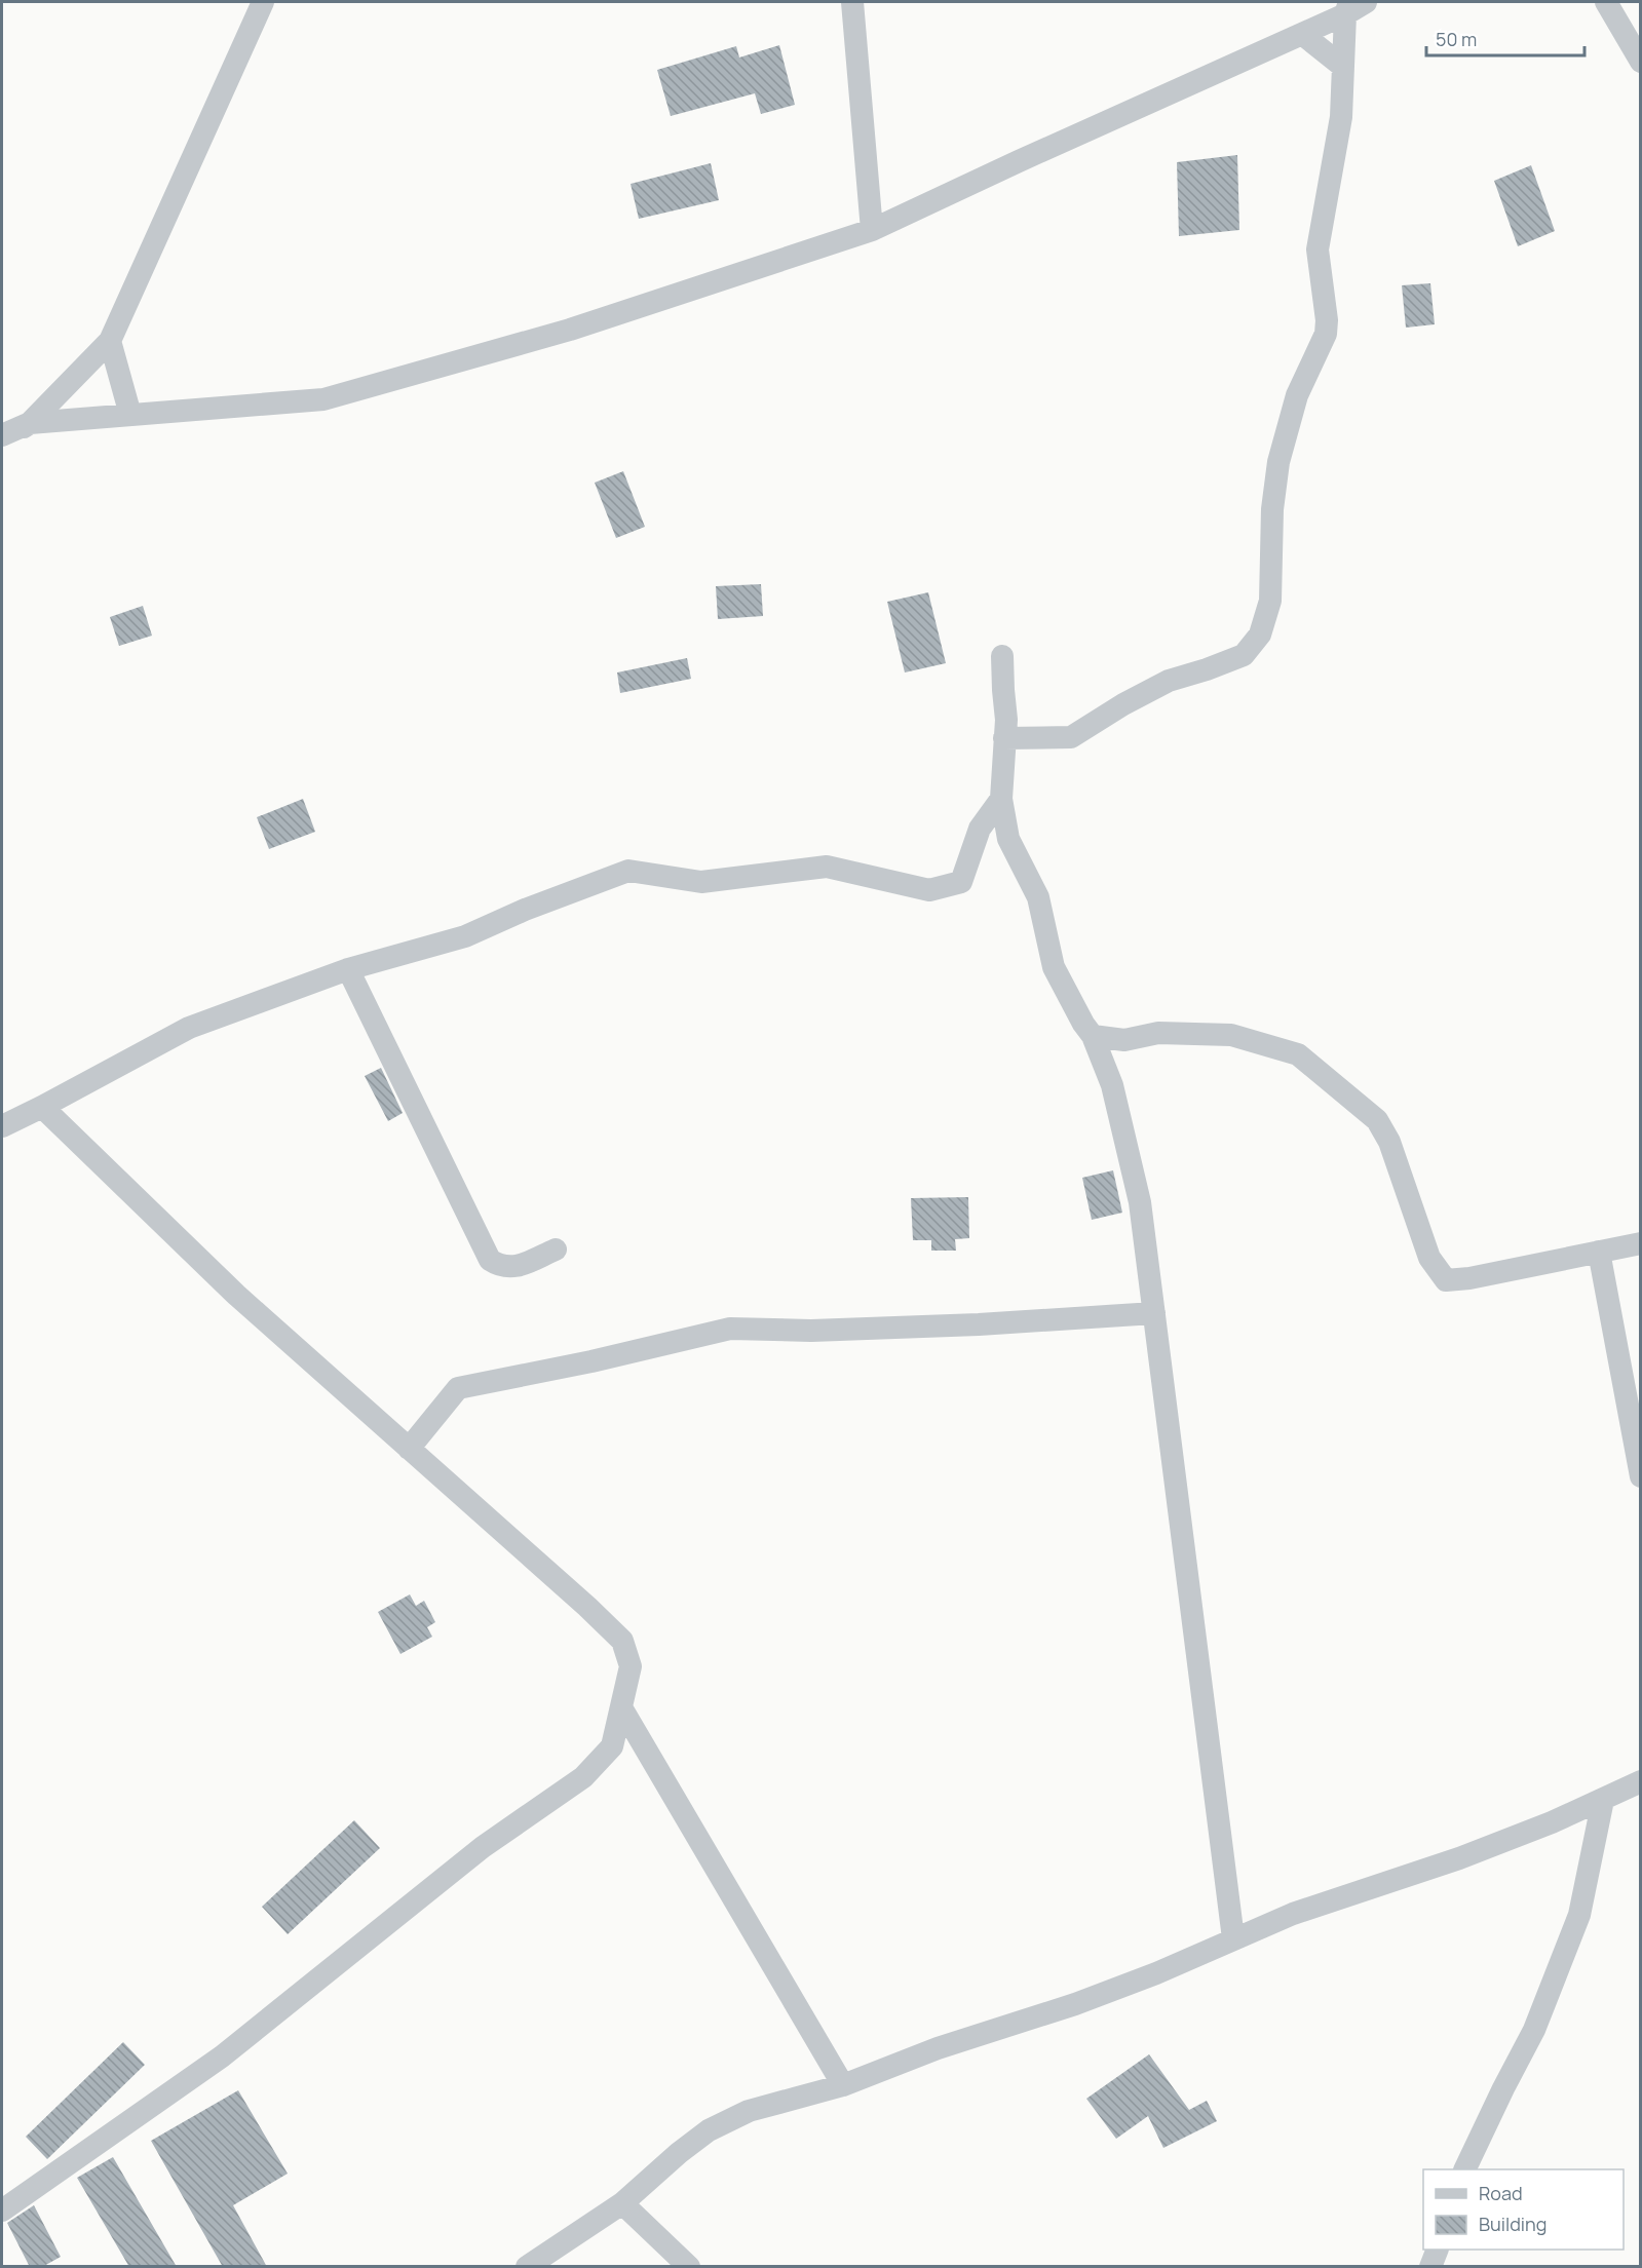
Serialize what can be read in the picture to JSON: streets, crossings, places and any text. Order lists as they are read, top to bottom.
{
  "legend": ["Road", "Building"],
  "scale_bar": "50 m"
}
